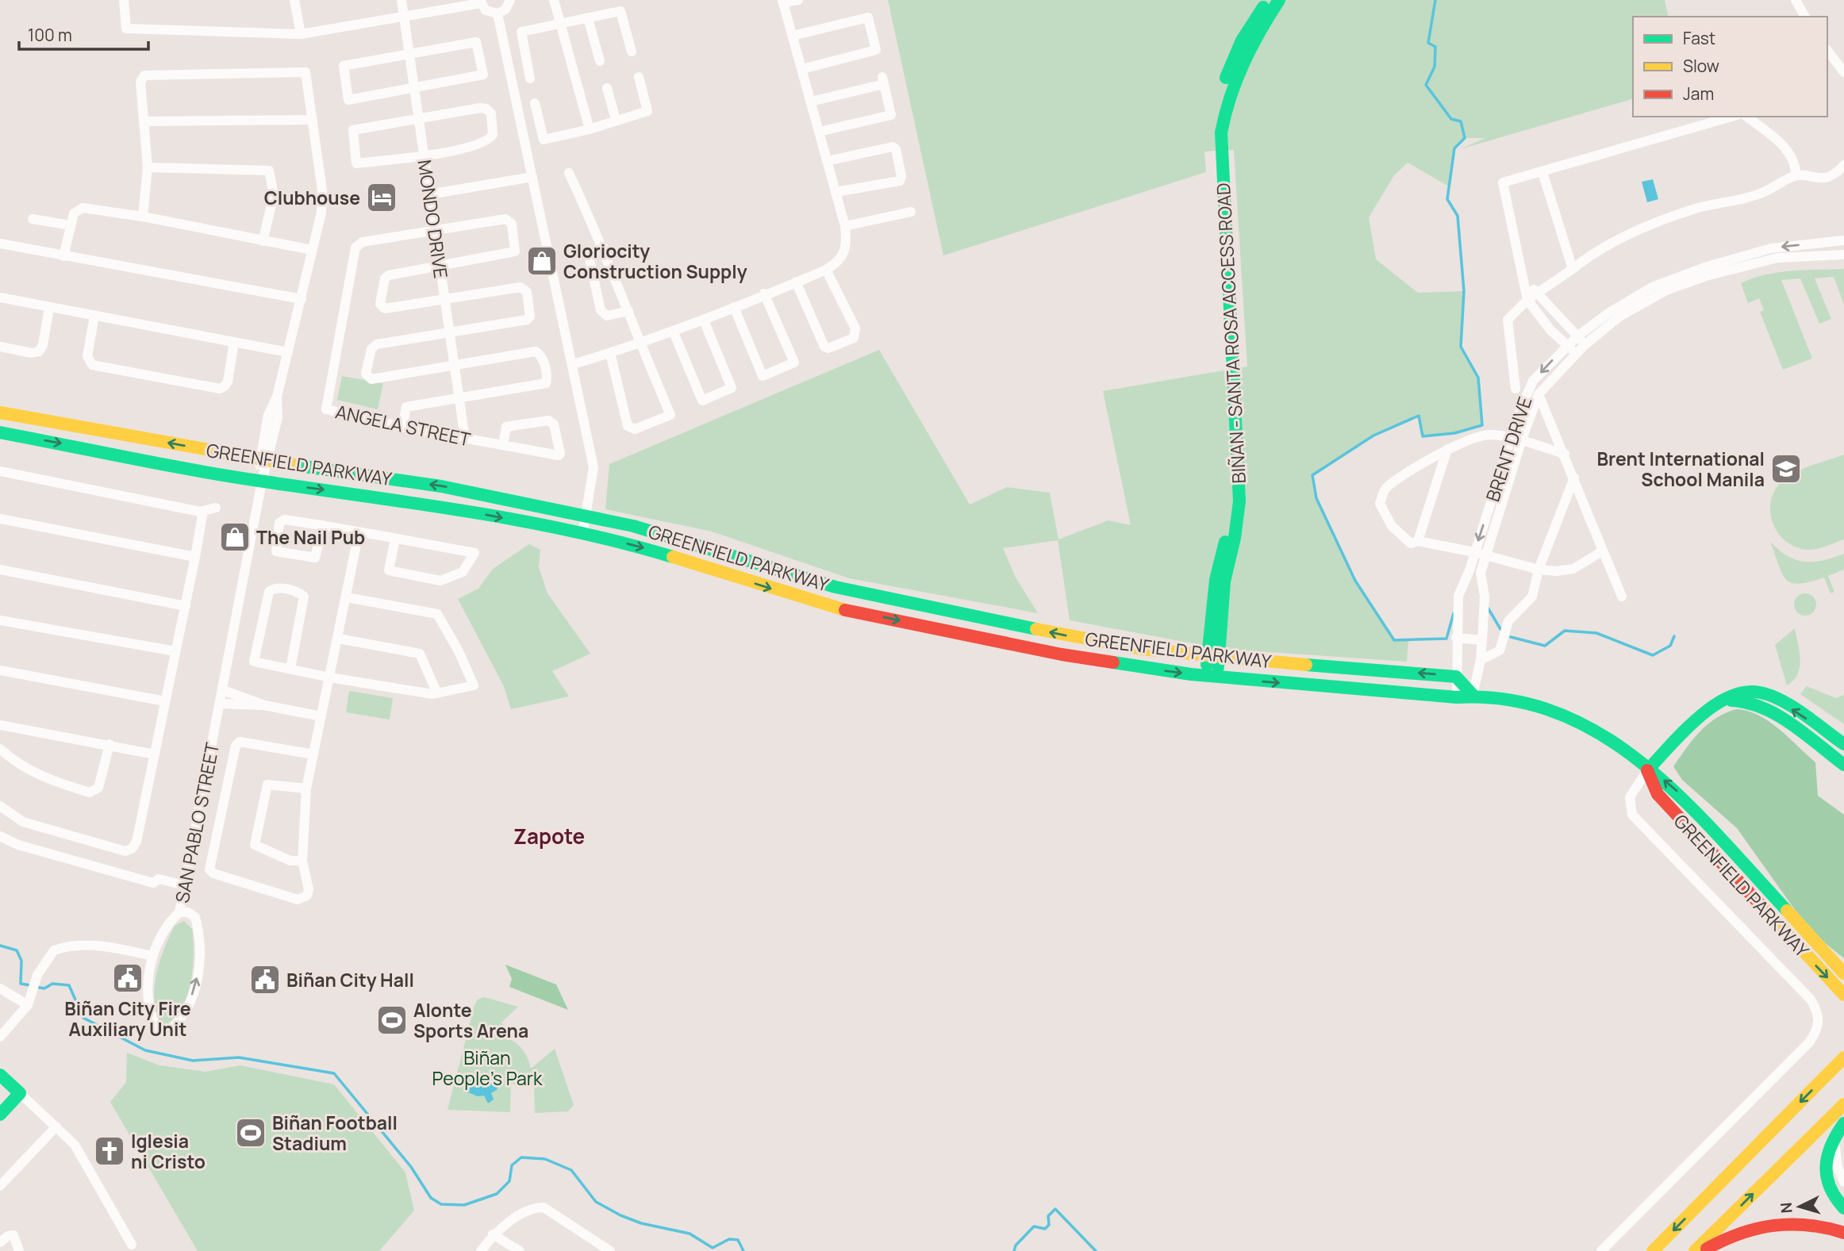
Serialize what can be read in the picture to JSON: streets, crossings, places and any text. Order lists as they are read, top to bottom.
{
  "streets": {
    "main road": ["BIÑAN - SANTA ROSA ACCESS ROAD", "GREENFIELD PARKWAY"],
    "street": [
      "MONDO DRIVE",
      "ANGELA STREET",
      "BRENT DRIVE",
      "SAN PABLO STREET"
    ]
  },
  "crossings": [
    ["MONDO DRIVE", "ANGELA STREET"],
    ["BIÑAN - SANTA ROSA ACCESS ROAD", "GREENFIELD PARKWAY"],
    ["BRENT DRIVE", "GREENFIELD PARKWAY"],
    ["GREENFIELD PARKWAY", "SAN PABLO STREET"]
  ],
  "districts": ["Zapote"],
  "parks": ["Biñan People's Park"],
  "places": {
    "hotel": ["Clubhouse"],
    "shop": ["Gloriocity Construction Supply", "The Nail Pub"],
    "school or university": ["Brent International School Manila"],
    "public building": ["Biñan City Fire Auxiliary Unit", "Biñan City Hall"],
    "sports": ["Alonte Sports Arena", "Biñan Football Stadium"],
    "church": ["Iglesia ni Cristo"]
  },
  "legend": ["Fast", "Slow", "Jam"],
  "scale_bar": "100 m",
  "north": "left"
}
